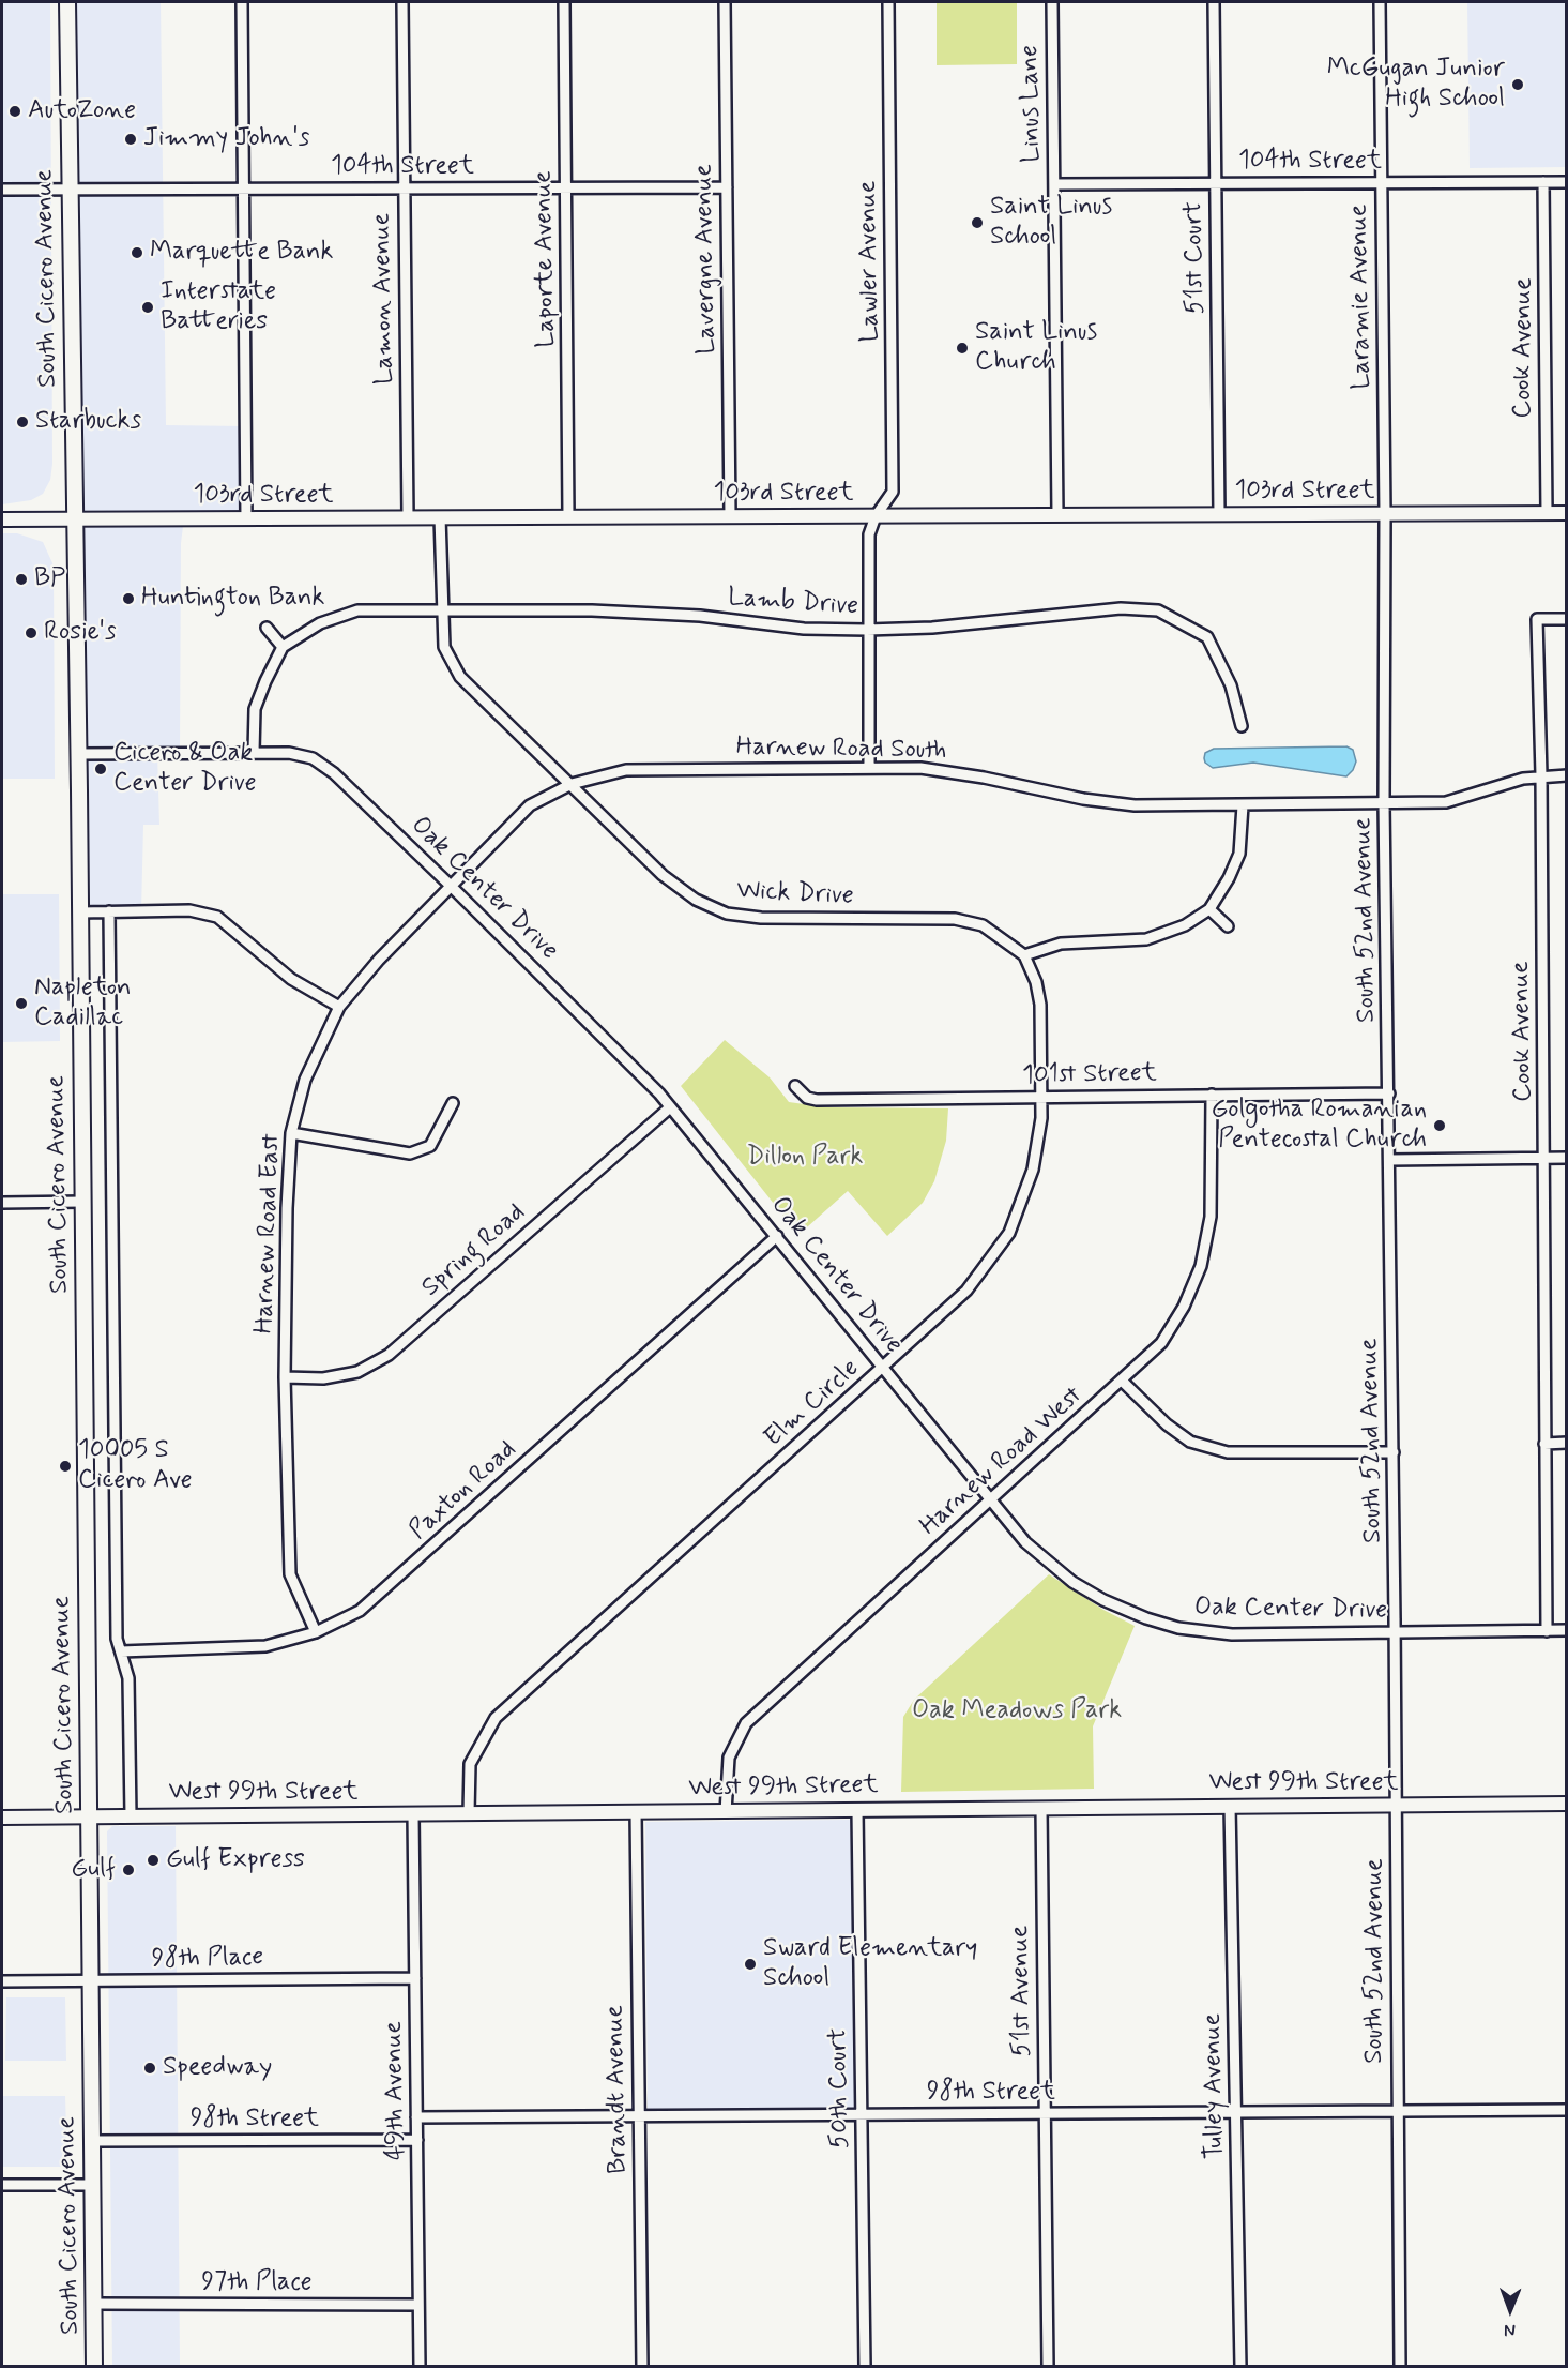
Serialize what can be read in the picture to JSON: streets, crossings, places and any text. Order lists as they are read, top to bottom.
{
  "streets": {
    "main road": ["South Cicero Avenue", "103rd Street", "West 99th Street"],
    "street": [
      "Linus Lane",
      "104th Street",
      "51st Court",
      "Laporte Avenue",
      "Lavergne Avenue",
      "Lawler Avenue",
      "Laramie Avenue",
      "Lamon Avenue",
      "Cook Avenue",
      "Lamb Drive",
      "Harnew Road South",
      "Oak Center Drive",
      "Wick Drive",
      "South 52nd Avenue",
      "101st Street",
      "Harnew Road East",
      "Spring Road",
      "Elm Circle",
      "Harnew Road West",
      "Paxton Road",
      "98th Place",
      "51st Avenue",
      "Tulley Avenue",
      "50th Court",
      "Brandt Avenue",
      "49th Avenue",
      "98th Street",
      "97th Place"
    ]
  },
  "crossings": [
    ["Linus Lane", "104th Street"],
    ["Linus Lane", "103rd Street"],
    ["104th Street", "51st Court"],
    ["104th Street", "Laporte Avenue"],
    ["104th Street", "Lavergne Avenue"],
    ["104th Street", "South Cicero Avenue"],
    ["104th Street", "Laramie Avenue"],
    ["104th Street", "Lamon Avenue"],
    ["104th Street", "Cook Avenue"],
    ["51st Court", "103rd Street"],
    ["Laporte Avenue", "103rd Street"],
    ["Lavergne Avenue", "103rd Street"],
    ["Lawler Avenue", "103rd Street"],
    ["South Cicero Avenue", "103rd Street"],
    ["South Cicero Avenue", "Oak Center Drive"],
    ["South Cicero Avenue", "Paxton Road"],
    ["South Cicero Avenue", "West 99th Street"],
    ["South Cicero Avenue", "98th Place"],
    ["South Cicero Avenue", "98th Street"],
    ["South Cicero Avenue", "97th Place"],
    ["Laramie Avenue", "103rd Street"],
    ["Laramie Avenue", "South 52nd Avenue"],
    ["Lamon Avenue", "103rd Street"],
    ["Cook Avenue", "103rd Street"],
    ["Cook Avenue", "Harnew Road South"],
    ["Cook Avenue", "Oak Center Drive"],
    ["103rd Street", "Wick Drive"],
    ["103rd Street", "South 52nd Avenue"],
    ["Lamb Drive", "Wick Drive"],
    ["Harnew Road South", "Oak Center Drive"],
    ["Harnew Road South", "Wick Drive"],
    ["Harnew Road South", "South 52nd Avenue"],
    ["Harnew Road South", "Harnew Road East"],
    ["Oak Center Drive", "South 52nd Avenue"],
    ["Oak Center Drive", "Harnew Road East"],
    ["Oak Center Drive", "Spring Road"],
    ["Oak Center Drive", "Elm Circle"],
    ["Oak Center Drive", "Harnew Road West"],
    ["Oak Center Drive", "Paxton Road"],
    ["Wick Drive", "Elm Circle"],
    ["South 52nd Avenue", "101st Street"],
    ["South 52nd Avenue", "West 99th Street"],
    ["South 52nd Avenue", "98th Street"],
    ["101st Street", "Elm Circle"],
    ["101st Street", "Harnew Road West"],
    ["Harnew Road East", "Spring Road"],
    ["Harnew Road East", "Paxton Road"],
    ["Elm Circle", "West 99th Street"],
    ["Harnew Road West", "West 99th Street"],
    ["West 99th Street", "51st Avenue"],
    ["West 99th Street", "Tulley Avenue"],
    ["West 99th Street", "50th Court"],
    ["West 99th Street", "Brandt Avenue"],
    ["West 99th Street", "49th Avenue"],
    ["98th Place", "49th Avenue"],
    ["51st Avenue", "98th Street"],
    ["Tulley Avenue", "98th Street"],
    ["50th Court", "98th Street"],
    ["Brandt Avenue", "98th Street"],
    ["49th Avenue", "98th Street"],
    ["49th Avenue", "97th Place"]
  ],
  "parks": ["Dillon Park", "Oak Meadows Park"],
  "places": [
    "McGugan Junior High School",
    "AutoZone",
    "Jimmy John's",
    "Saint Linus School",
    "Marquette Bank",
    "Interstate Batteries",
    "Saint Linus Church",
    "Starbucks",
    "BP",
    "Huntington Bank",
    "Rosie's",
    "Cicero & Oak Center Drive",
    "Napleton Cadillac",
    "Golgotha Romanian Pentecostal Church",
    "10005 S Cicero Ave",
    "Gulf Express",
    "Gulf",
    "Sward Elementary School",
    "Speedway"
  ],
  "north": "bottom"
}
